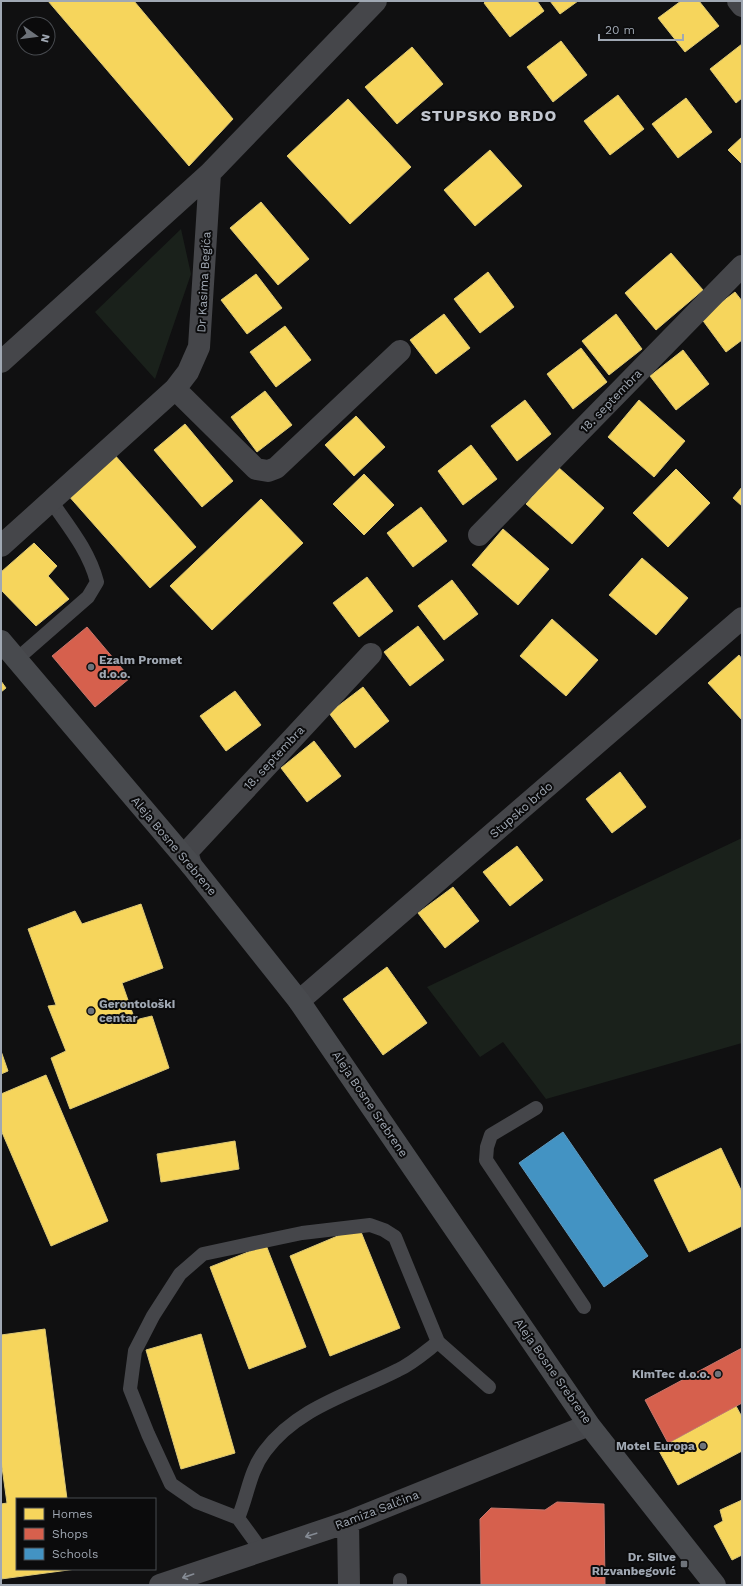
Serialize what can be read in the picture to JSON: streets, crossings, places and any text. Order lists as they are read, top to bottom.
{
  "streets": {
    "street": [
      "Dr Kasima Begića",
      "18. septembra",
      "Stupsko brdo",
      "Aleja Bosne Srebrene",
      "Ramiza Salčina"
    ]
  },
  "crossings": [
    ["18. septembra", "Aleja Bosne Srebrene"],
    ["Stupsko brdo", "Aleja Bosne Srebrene"],
    ["Aleja Bosne Srebrene", "Ramiza Salčina"]
  ],
  "one_way": ["Ramiza Salčina"],
  "districts": ["STUPSKO BRDO"],
  "places": {
    "other": [
      "Ezalm Promet d.o.o.",
      "Gerontološki centar",
      "KimTec d.o.o.",
      "Motel Europa"
    ],
    "transit": ["Dr. Silve Rizvanbegović"]
  },
  "legend": ["Homes", "Shops", "Schools"],
  "scale_bar": "20 m",
  "north": "right"
}
